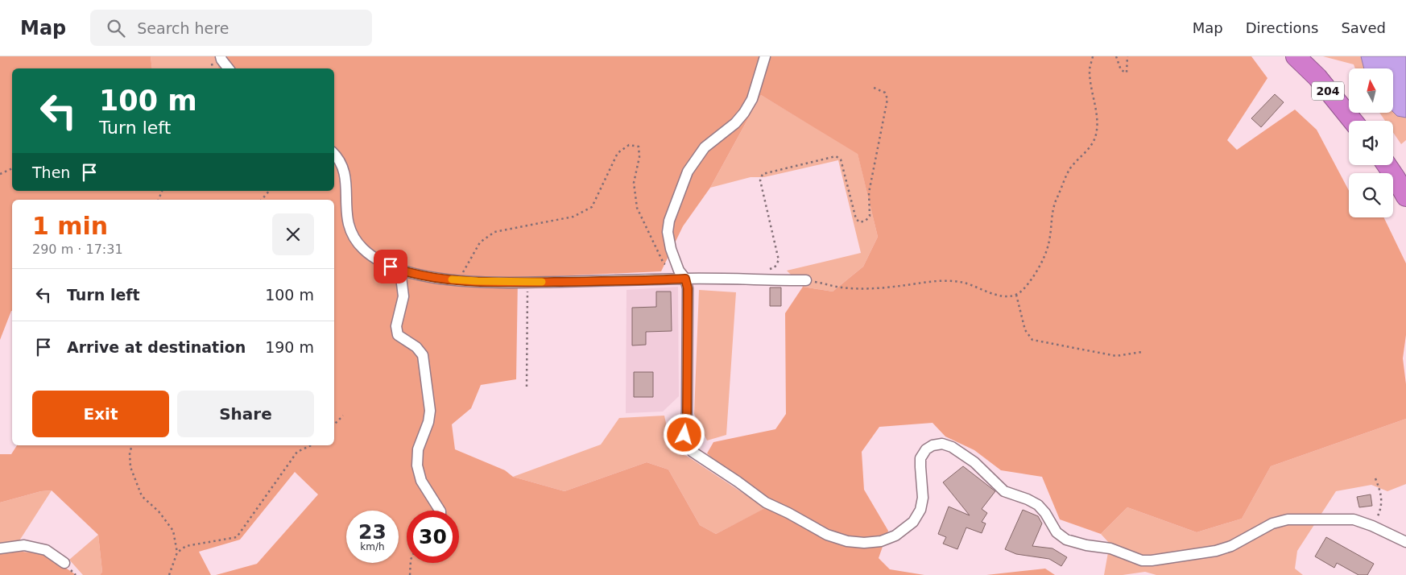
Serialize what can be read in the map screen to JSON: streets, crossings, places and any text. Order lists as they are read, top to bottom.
{
  "streets": {
    "highway": ["204"]
  },
  "north": "top",
  "page": {
    "header": "Map",
    "search": "Search here",
    "nav": ["Map", "Directions", "Saved"],
    "turn": ["100 m", "Turn left"],
    "then": "Then",
    "heading": ["1 min", "290 m · 17:31"],
    "list": [
      {
        "name": "Turn left",
        "value": "100 m"
      },
      {
        "name": "Arrive at destination",
        "value": "190 m"
      }
    ],
    "buttons": ["Exit", "Share"],
    "speed": "23 km/h",
    "limit": "30"
  }
}
